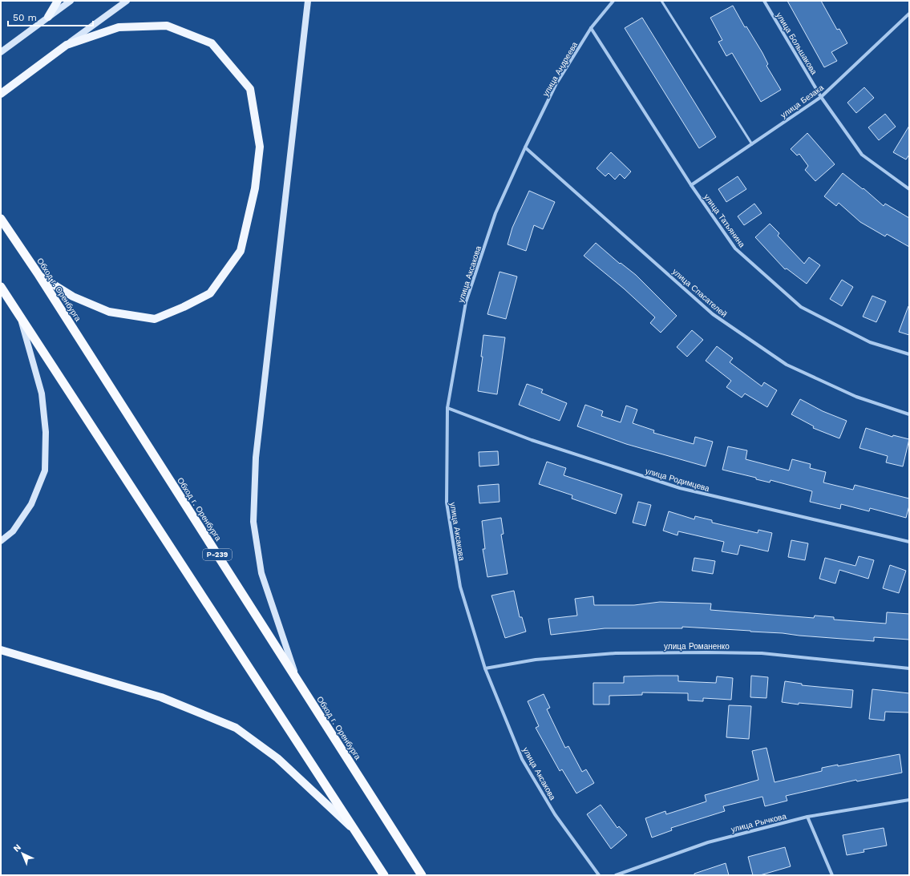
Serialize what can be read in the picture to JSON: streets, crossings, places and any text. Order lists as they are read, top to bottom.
{
  "streets": {
    "highway": ["Обход г. Оренбурга", "Р-239"],
    "street": [
      "улица Большакова",
      "улица Андреева",
      "улица Безака",
      "улица Татьянина",
      "улица Аксакова",
      "улица Спасателей",
      "улица Родимцева",
      "улица Романенко",
      "улица Рычкова"
    ]
  },
  "crossings": [
    ["улица Большакова", "улица Безака"],
    ["улица Андреева", "улица Татьянина"],
    ["улица Андреева", "улица Аксакова"],
    ["улица Андреева", "улица Спасателей"],
    ["улица Безака", "улица Татьянина"],
    ["улица Аксакова", "улица Спасателей"],
    ["улица Аксакова", "улица Родимцева"],
    ["улица Аксакова", "улица Романенко"]
  ],
  "scale_bar": "50 m",
  "north": "top left"
}
